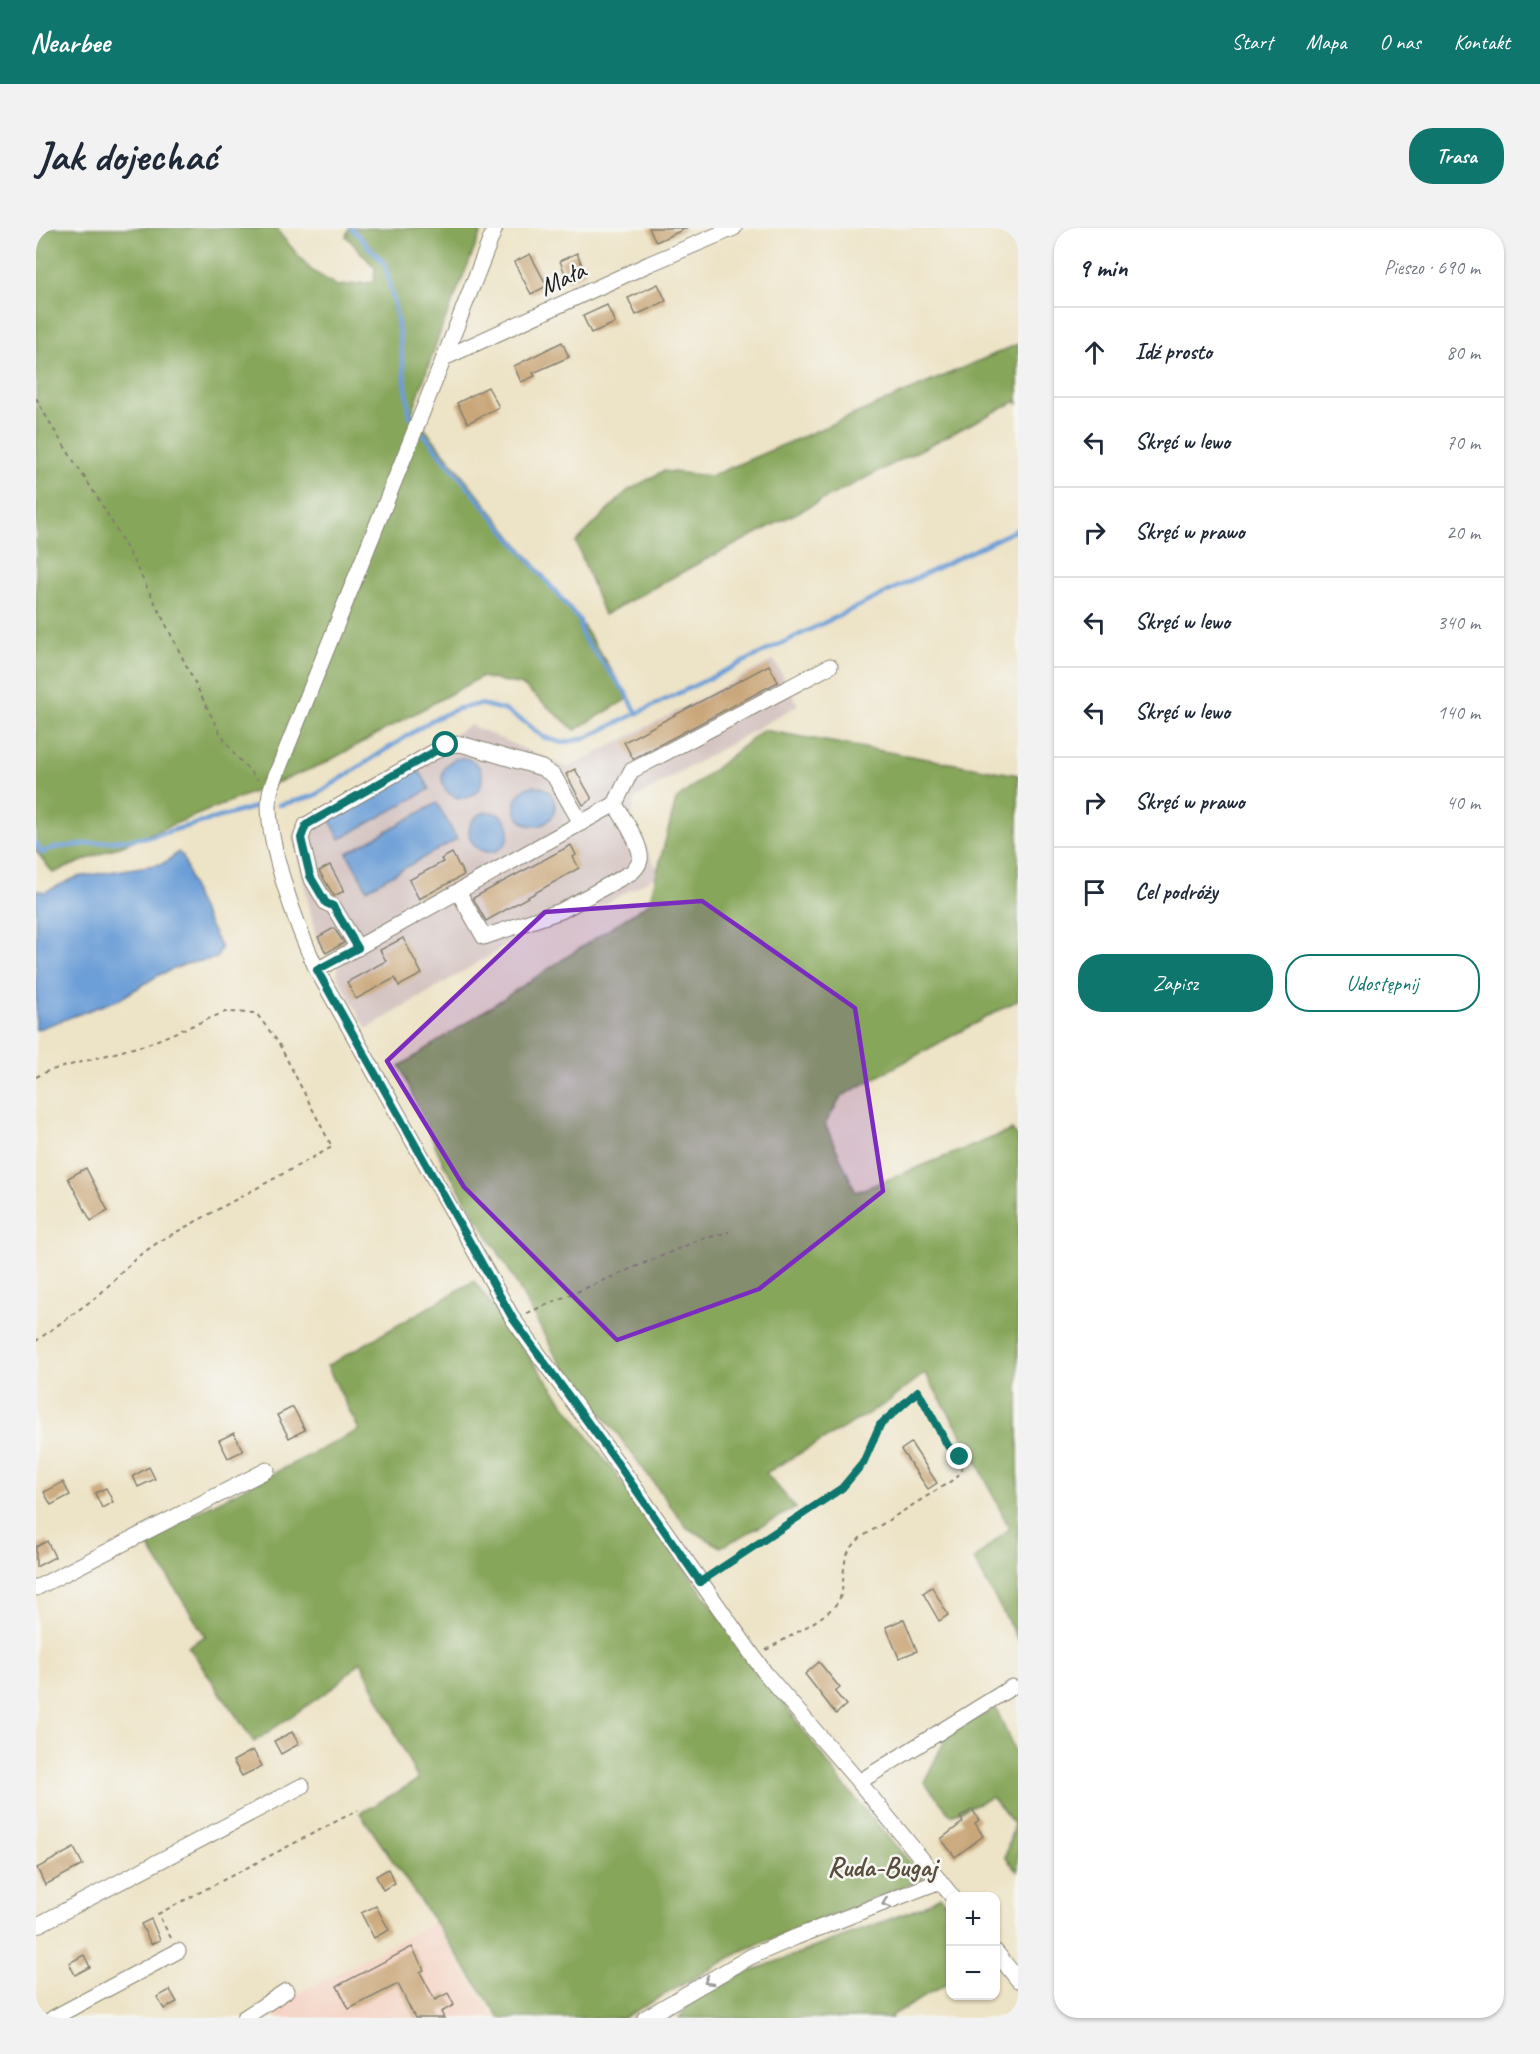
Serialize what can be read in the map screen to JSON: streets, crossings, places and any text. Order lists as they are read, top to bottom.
{
  "streets": {
    "street": ["Mała"]
  },
  "districts": ["Ruda-Bugaj"],
  "page": {
    "header": "Nearbee",
    "nav": [
      "Start",
      "Mapa",
      "O nas",
      "Kontakt"
    ],
    "buttons": [
      "Trasa",
      ["Zapisz", "Udostępnij"]
    ],
    "title": "Jak dojechać",
    "heading": ["9 min", "Pieszo · 690 m"],
    "list": [
      ["Idź prosto", "80 m"],
      ["Skręć w lewo", "70 m"],
      ["Skręć w prawo", "20 m"],
      ["Skręć w lewo", "340 m"],
      ["Skręć w lewo", "140 m"],
      ["Skręć w prawo", "40 m"],
      "Cel podróży"
    ],
    "map_buttons": ["+", "−"]
  }
}
